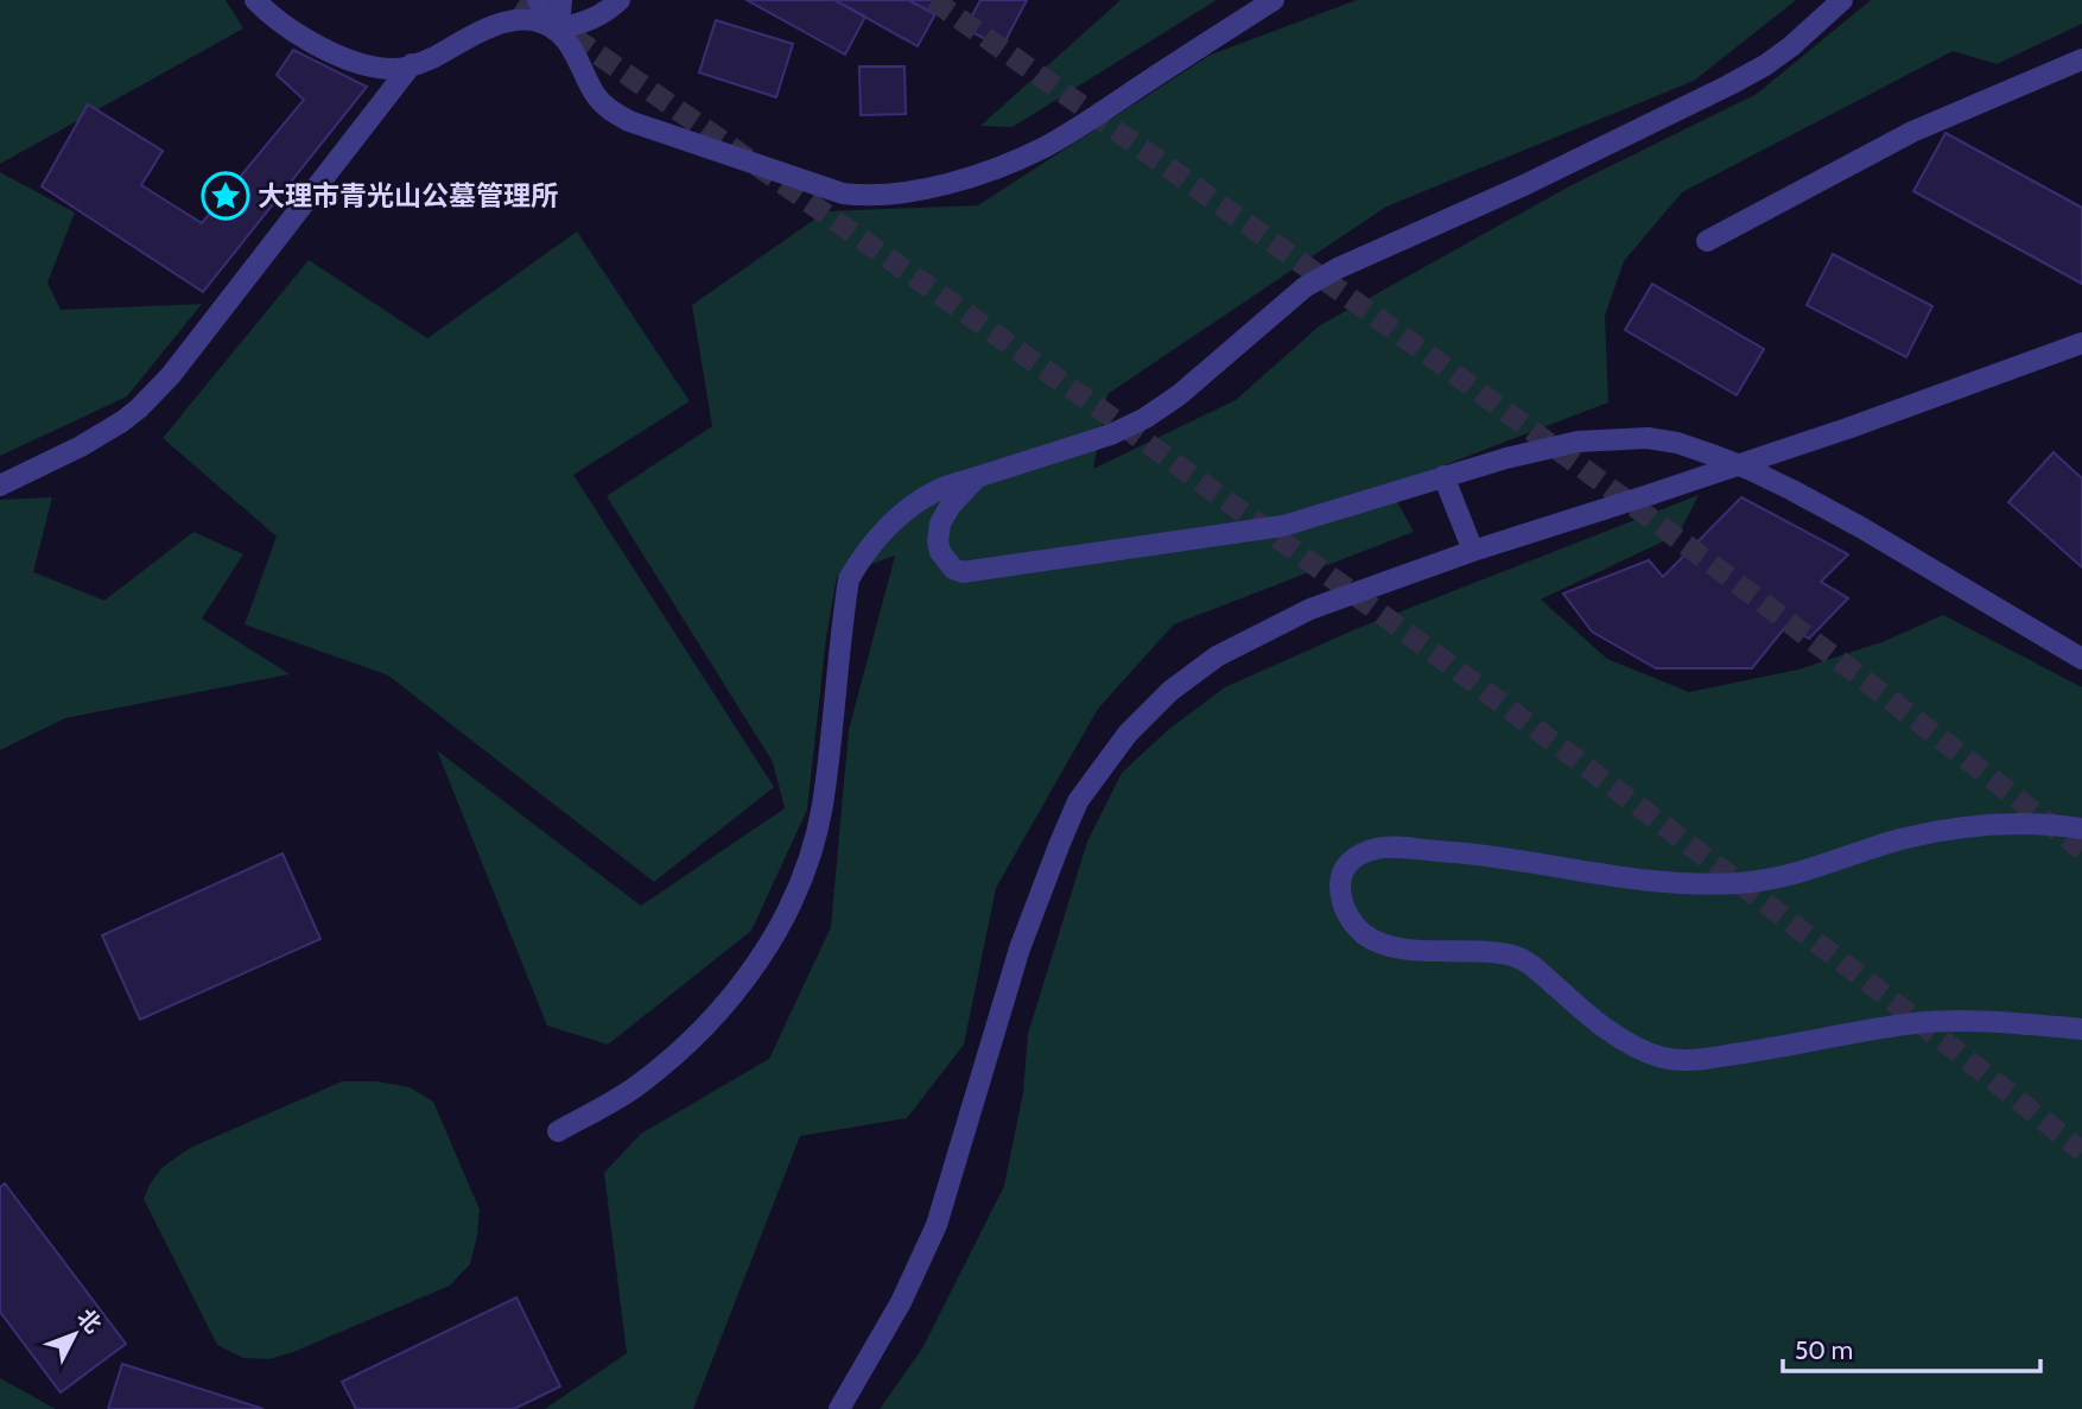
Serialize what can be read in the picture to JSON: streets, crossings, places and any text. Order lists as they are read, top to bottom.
{
  "places": {
    "place": ["大理市青光山公墓管理所"]
  },
  "scale_bar": "50 m",
  "north": "top right"
}
